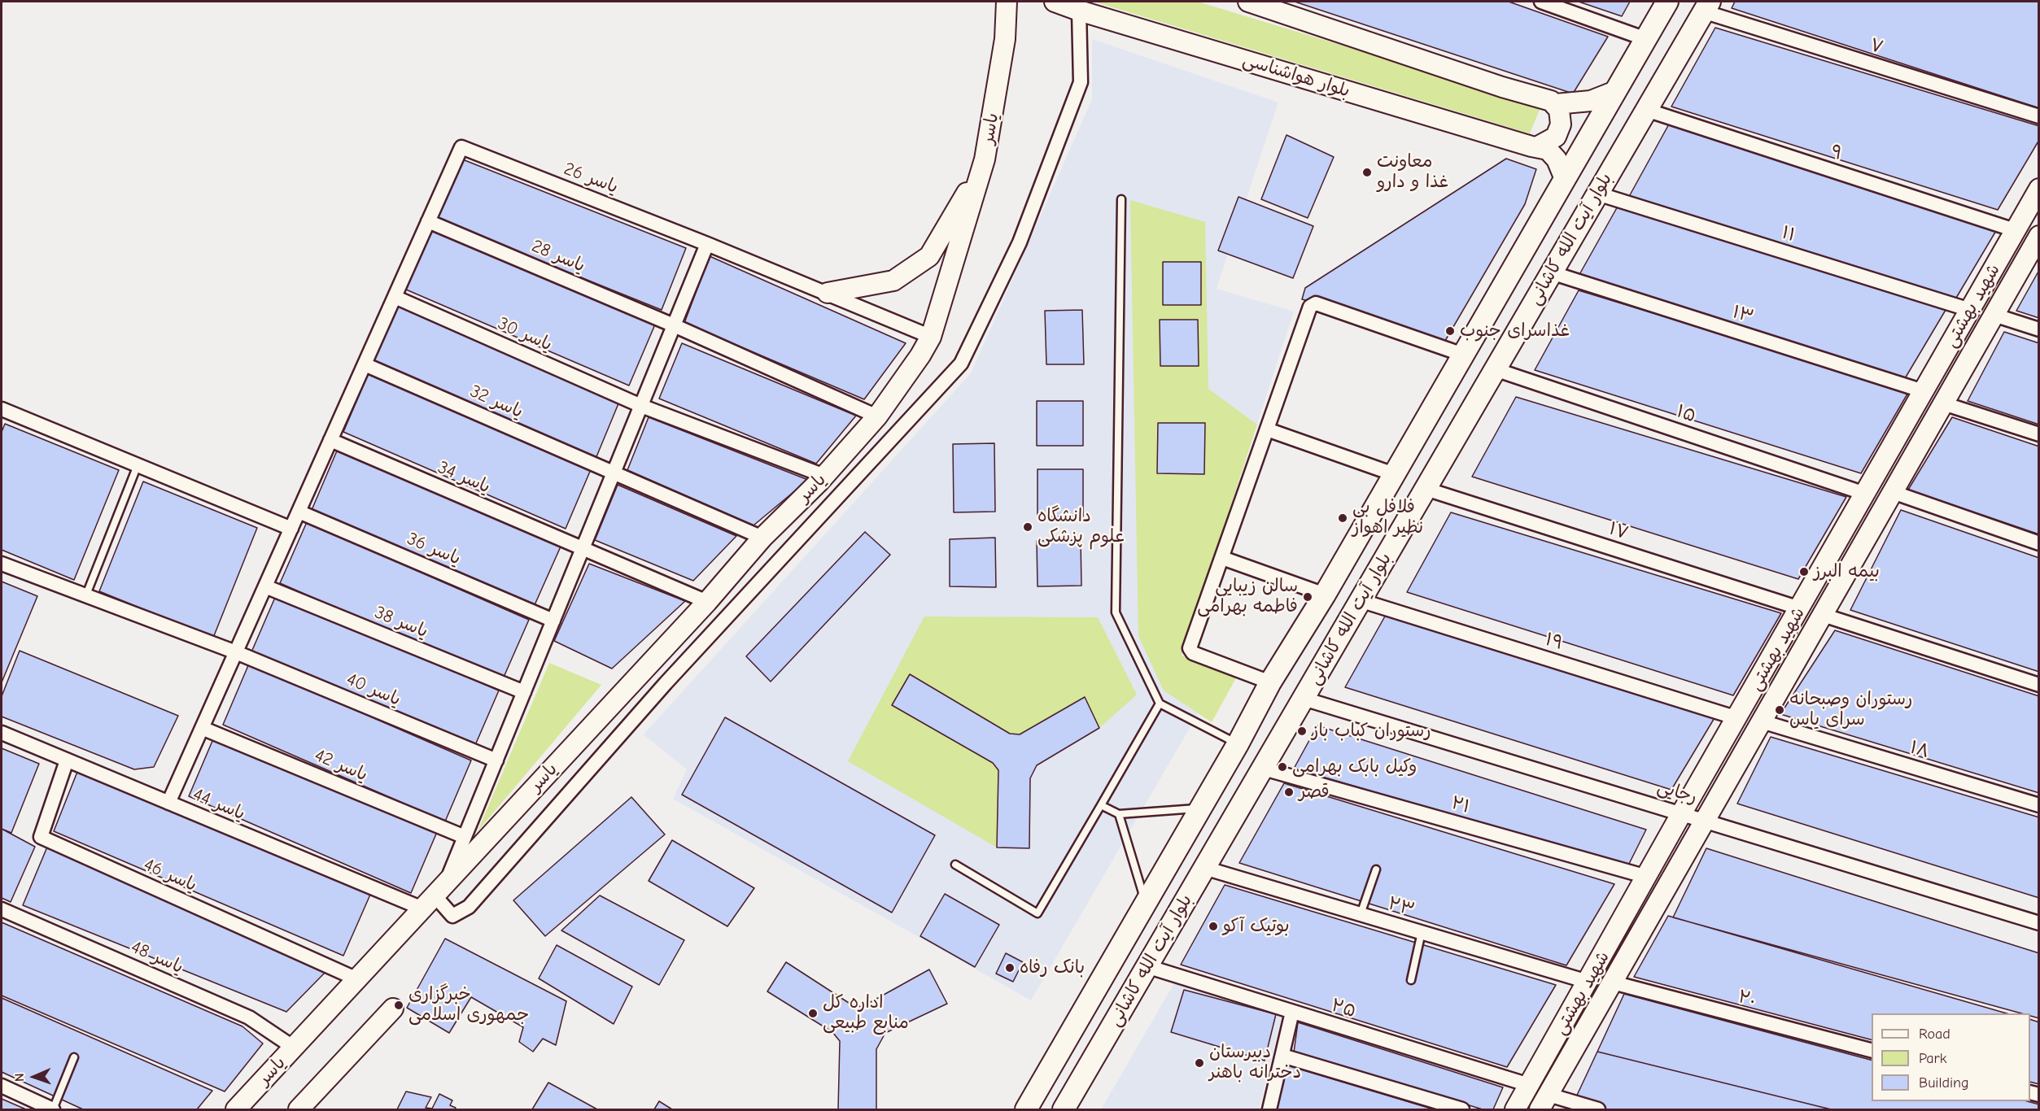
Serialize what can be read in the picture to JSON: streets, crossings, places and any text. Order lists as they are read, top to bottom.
{
  "streets": {
    "main road": [
      "بلوار هواشناسی",
      "یاسر",
      "بلوار آیت الله کاشانی",
      "شهید بهشتی"
    ],
    "street": [
      "۷",
      "۹",
      "یاسر 26",
      "۱۱",
      "یاسر 28",
      "۱۳",
      "یاسر 30",
      "یاسر 32",
      "۱۵",
      "یاسر 34",
      "۱۷",
      "یاسر 36",
      "یاسر 38",
      "۱۹",
      "یاسر 40",
      "۱۸",
      "یاسر 42",
      "رجایی",
      "یاسر 44",
      "۲۱",
      "یاسر 46",
      "۲۳",
      "یاسر 48",
      "۲۰",
      "۲۵"
    ]
  },
  "crossings": [
    ["۷", "بلوار آیت الله کاشانی"],
    ["یاسر", "یاسر 26"],
    ["یاسر", "یاسر 28"],
    ["یاسر", "یاسر 30"],
    ["یاسر", "یاسر 32"],
    ["یاسر", "یاسر 34"],
    ["یاسر", "یاسر 36"],
    ["یاسر", "یاسر 38"],
    ["یاسر", "یاسر 40"],
    ["یاسر", "یاسر 42"],
    ["یاسر", "یاسر 44"],
    ["یاسر", "یاسر 46"],
    ["یاسر", "یاسر 48"],
    ["۹", "بلوار آیت الله کاشانی"],
    ["۹", "شهید بهشتی"],
    ["یاسر 26", "یاسر 28"],
    ["۱۱", "بلوار آیت الله کاشانی"],
    ["۱۱", "شهید بهشتی"],
    ["بلوار آیت الله کاشانی", "۱۳"],
    ["بلوار آیت الله کاشانی", "۱۵"],
    ["بلوار آیت الله کاشانی", "۱۷"],
    ["بلوار آیت الله کاشانی", "۱۹"],
    ["بلوار آیت الله کاشانی", "رجایی"],
    ["بلوار آیت الله کاشانی", "۲۱"],
    ["بلوار آیت الله کاشانی", "۲۳"],
    ["بلوار آیت الله کاشانی", "۲۵"],
    ["شهید بهشتی", "۱۳"],
    ["شهید بهشتی", "۱۵"],
    ["شهید بهشتی", "۱۷"],
    ["شهید بهشتی", "۱۹"],
    ["شهید بهشتی", "۱۸"],
    ["شهید بهشتی", "رجایی"],
    ["شهید بهشتی", "۲۱"],
    ["شهید بهشتی", "۲۳"],
    ["شهید بهشتی", "۲۰"],
    ["شهید بهشتی", "۲۵"],
    ["یاسر 44", "یاسر 46"]
  ],
  "places": [
    "معاونت غذا و دارو",
    "غذاسرای جنوب",
    "فلافل بی نظیر اهواز",
    "دانشگاه علوم پزشکی",
    "بیمه البرز",
    "سالن زیبایی فاطمه بهرامی",
    "رستوران وصبحانه سرای یاس",
    "رستوران کباب باز",
    "وکیل بابک بهرامی",
    "قصر",
    "بوتیک آکو",
    "بانک رفاه",
    "خبرگزاری جمهوری اسلامی",
    "اداره کل منابع طبیعی",
    "دبیرستان دخترانه باهنر"
  ],
  "legend": ["Road", "Park", "Building"],
  "north": "left"
}
